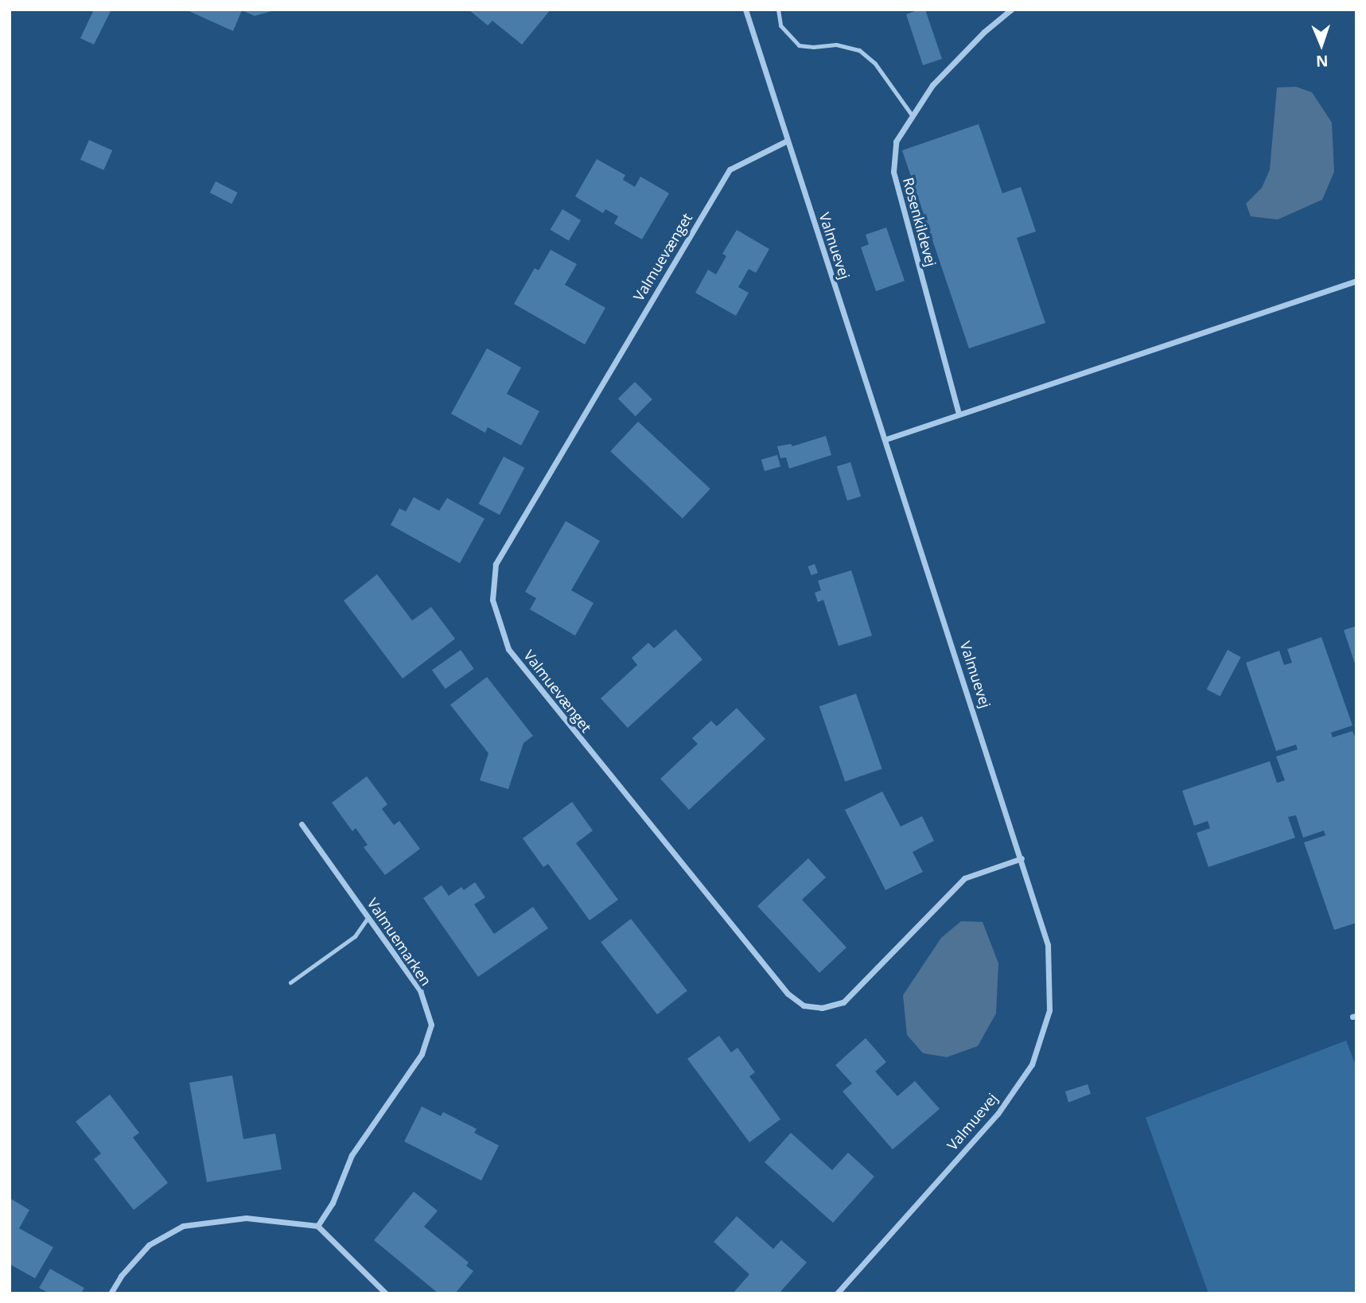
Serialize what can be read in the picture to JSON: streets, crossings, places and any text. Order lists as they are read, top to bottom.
{
  "streets": {
    "street": [
      "Rosenkildevej",
      "Valmuevej",
      "Valmuevænget",
      "Valmuemarken"
    ]
  },
  "crossings": [
    ["Valmuevej", "Valmuevænget"]
  ],
  "north": "bottom"
}
